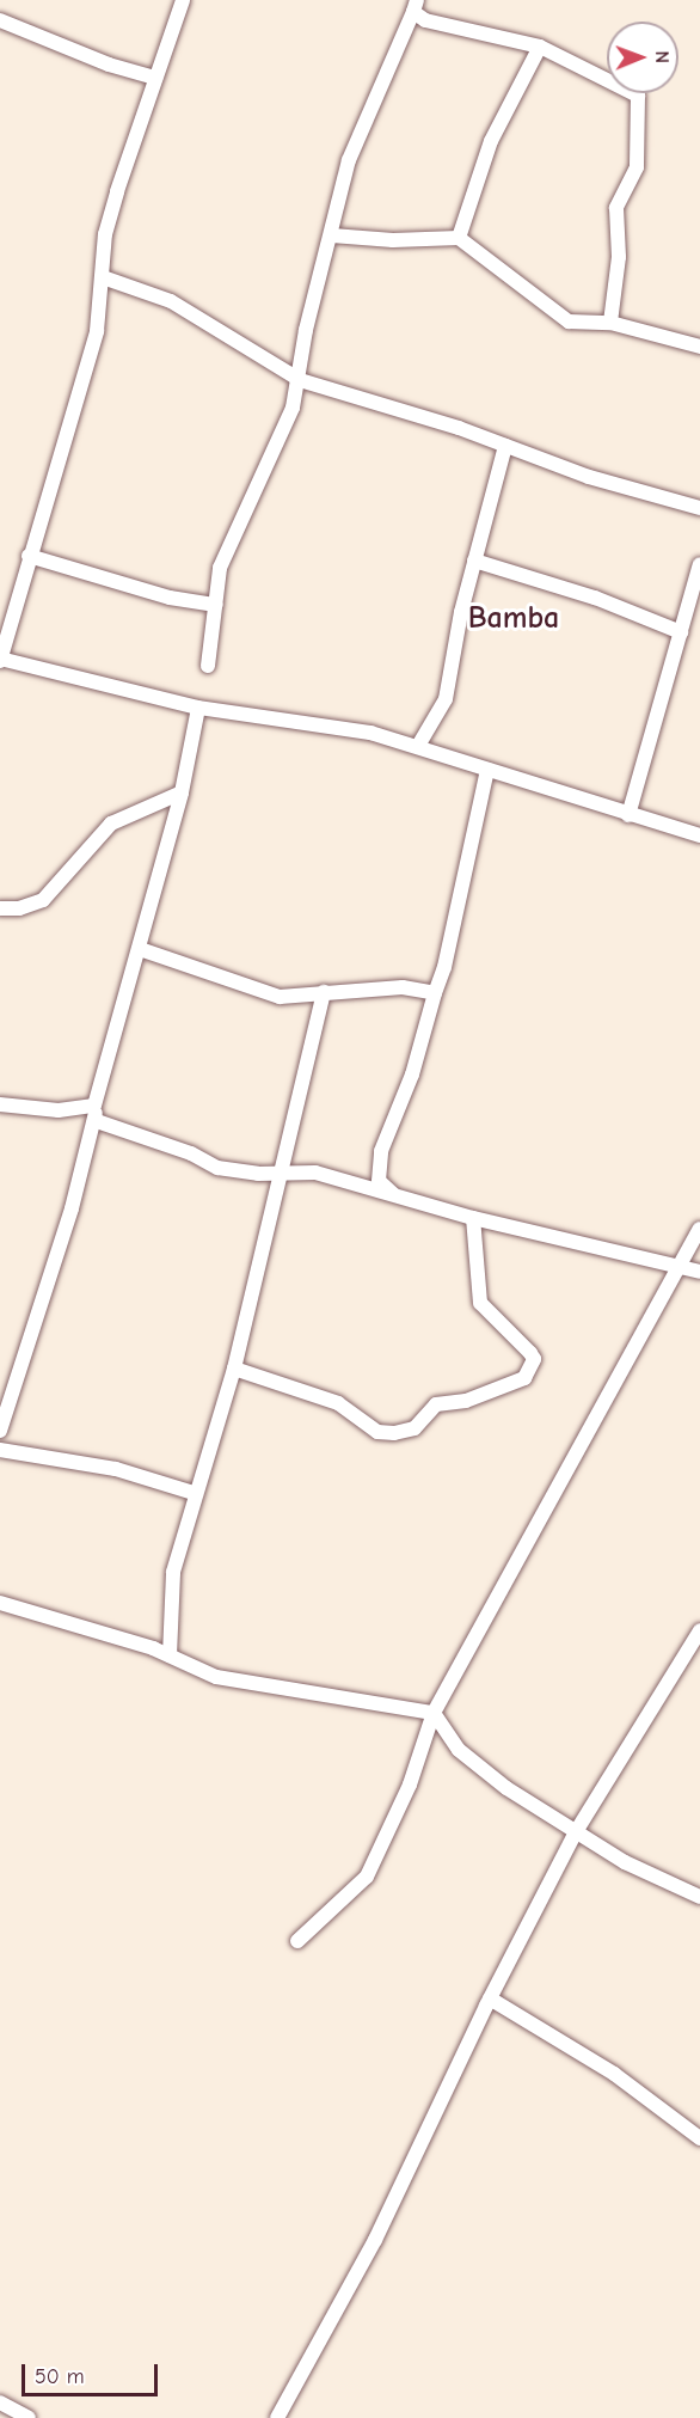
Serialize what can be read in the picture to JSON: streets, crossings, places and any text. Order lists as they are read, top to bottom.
{
  "districts": ["Bamba"],
  "scale_bar": "50 m",
  "north": "right"
}
